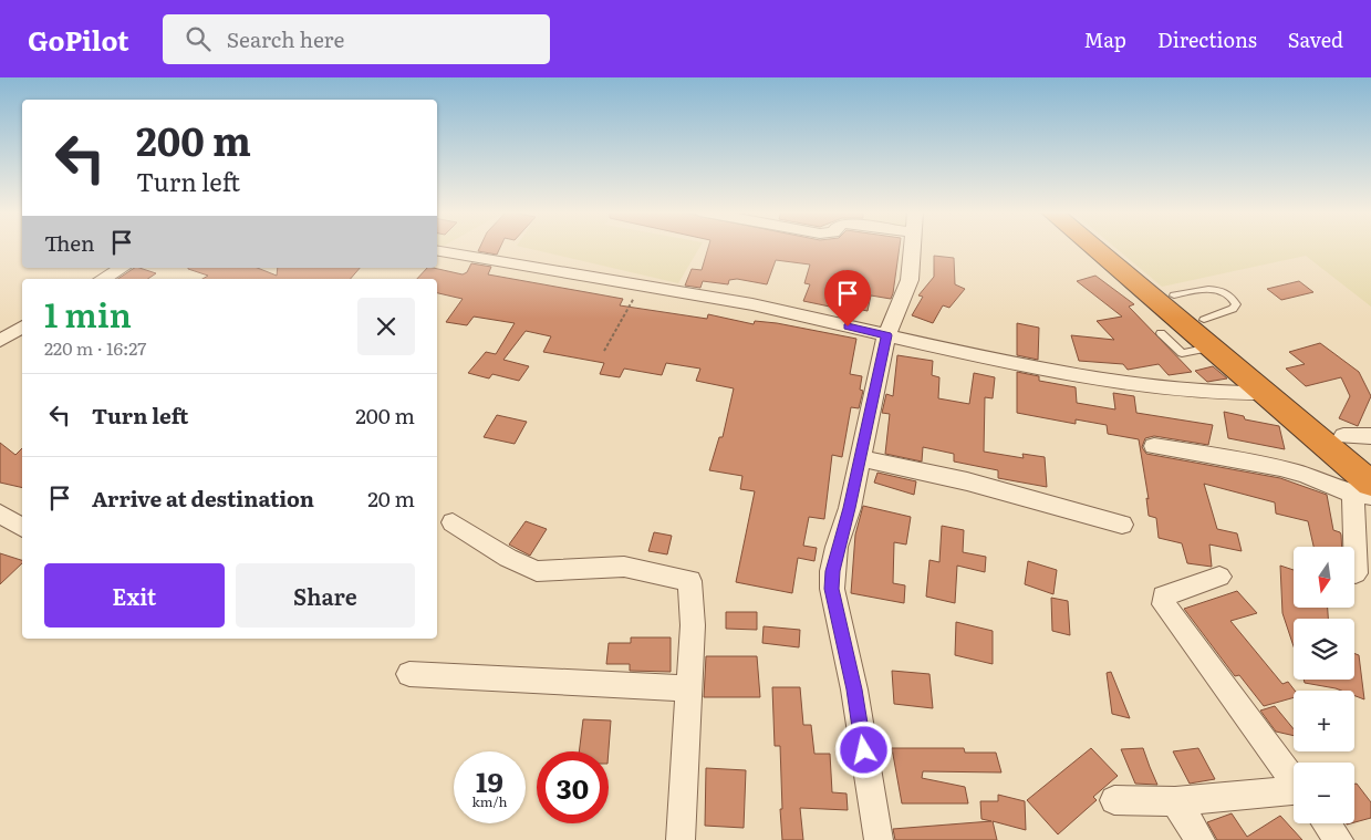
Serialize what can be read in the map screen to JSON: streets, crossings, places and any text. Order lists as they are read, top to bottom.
{
  "north": "bottom",
  "page": {
    "header": "GoPilot",
    "search": "Search here",
    "nav": ["Map", "Directions", "Saved"],
    "turn": ["200 m", "Turn left"],
    "then": "Then",
    "heading": ["1 min", "220 m · 16:27"],
    "list": [
      {
        "name": "Turn left",
        "value": "200 m"
      },
      {
        "name": "Arrive at destination",
        "value": "20 m"
      }
    ],
    "map_buttons": ["+", "−"],
    "buttons": ["Exit", "Share"],
    "speed": "19 km/h",
    "limit": "30"
  }
}
